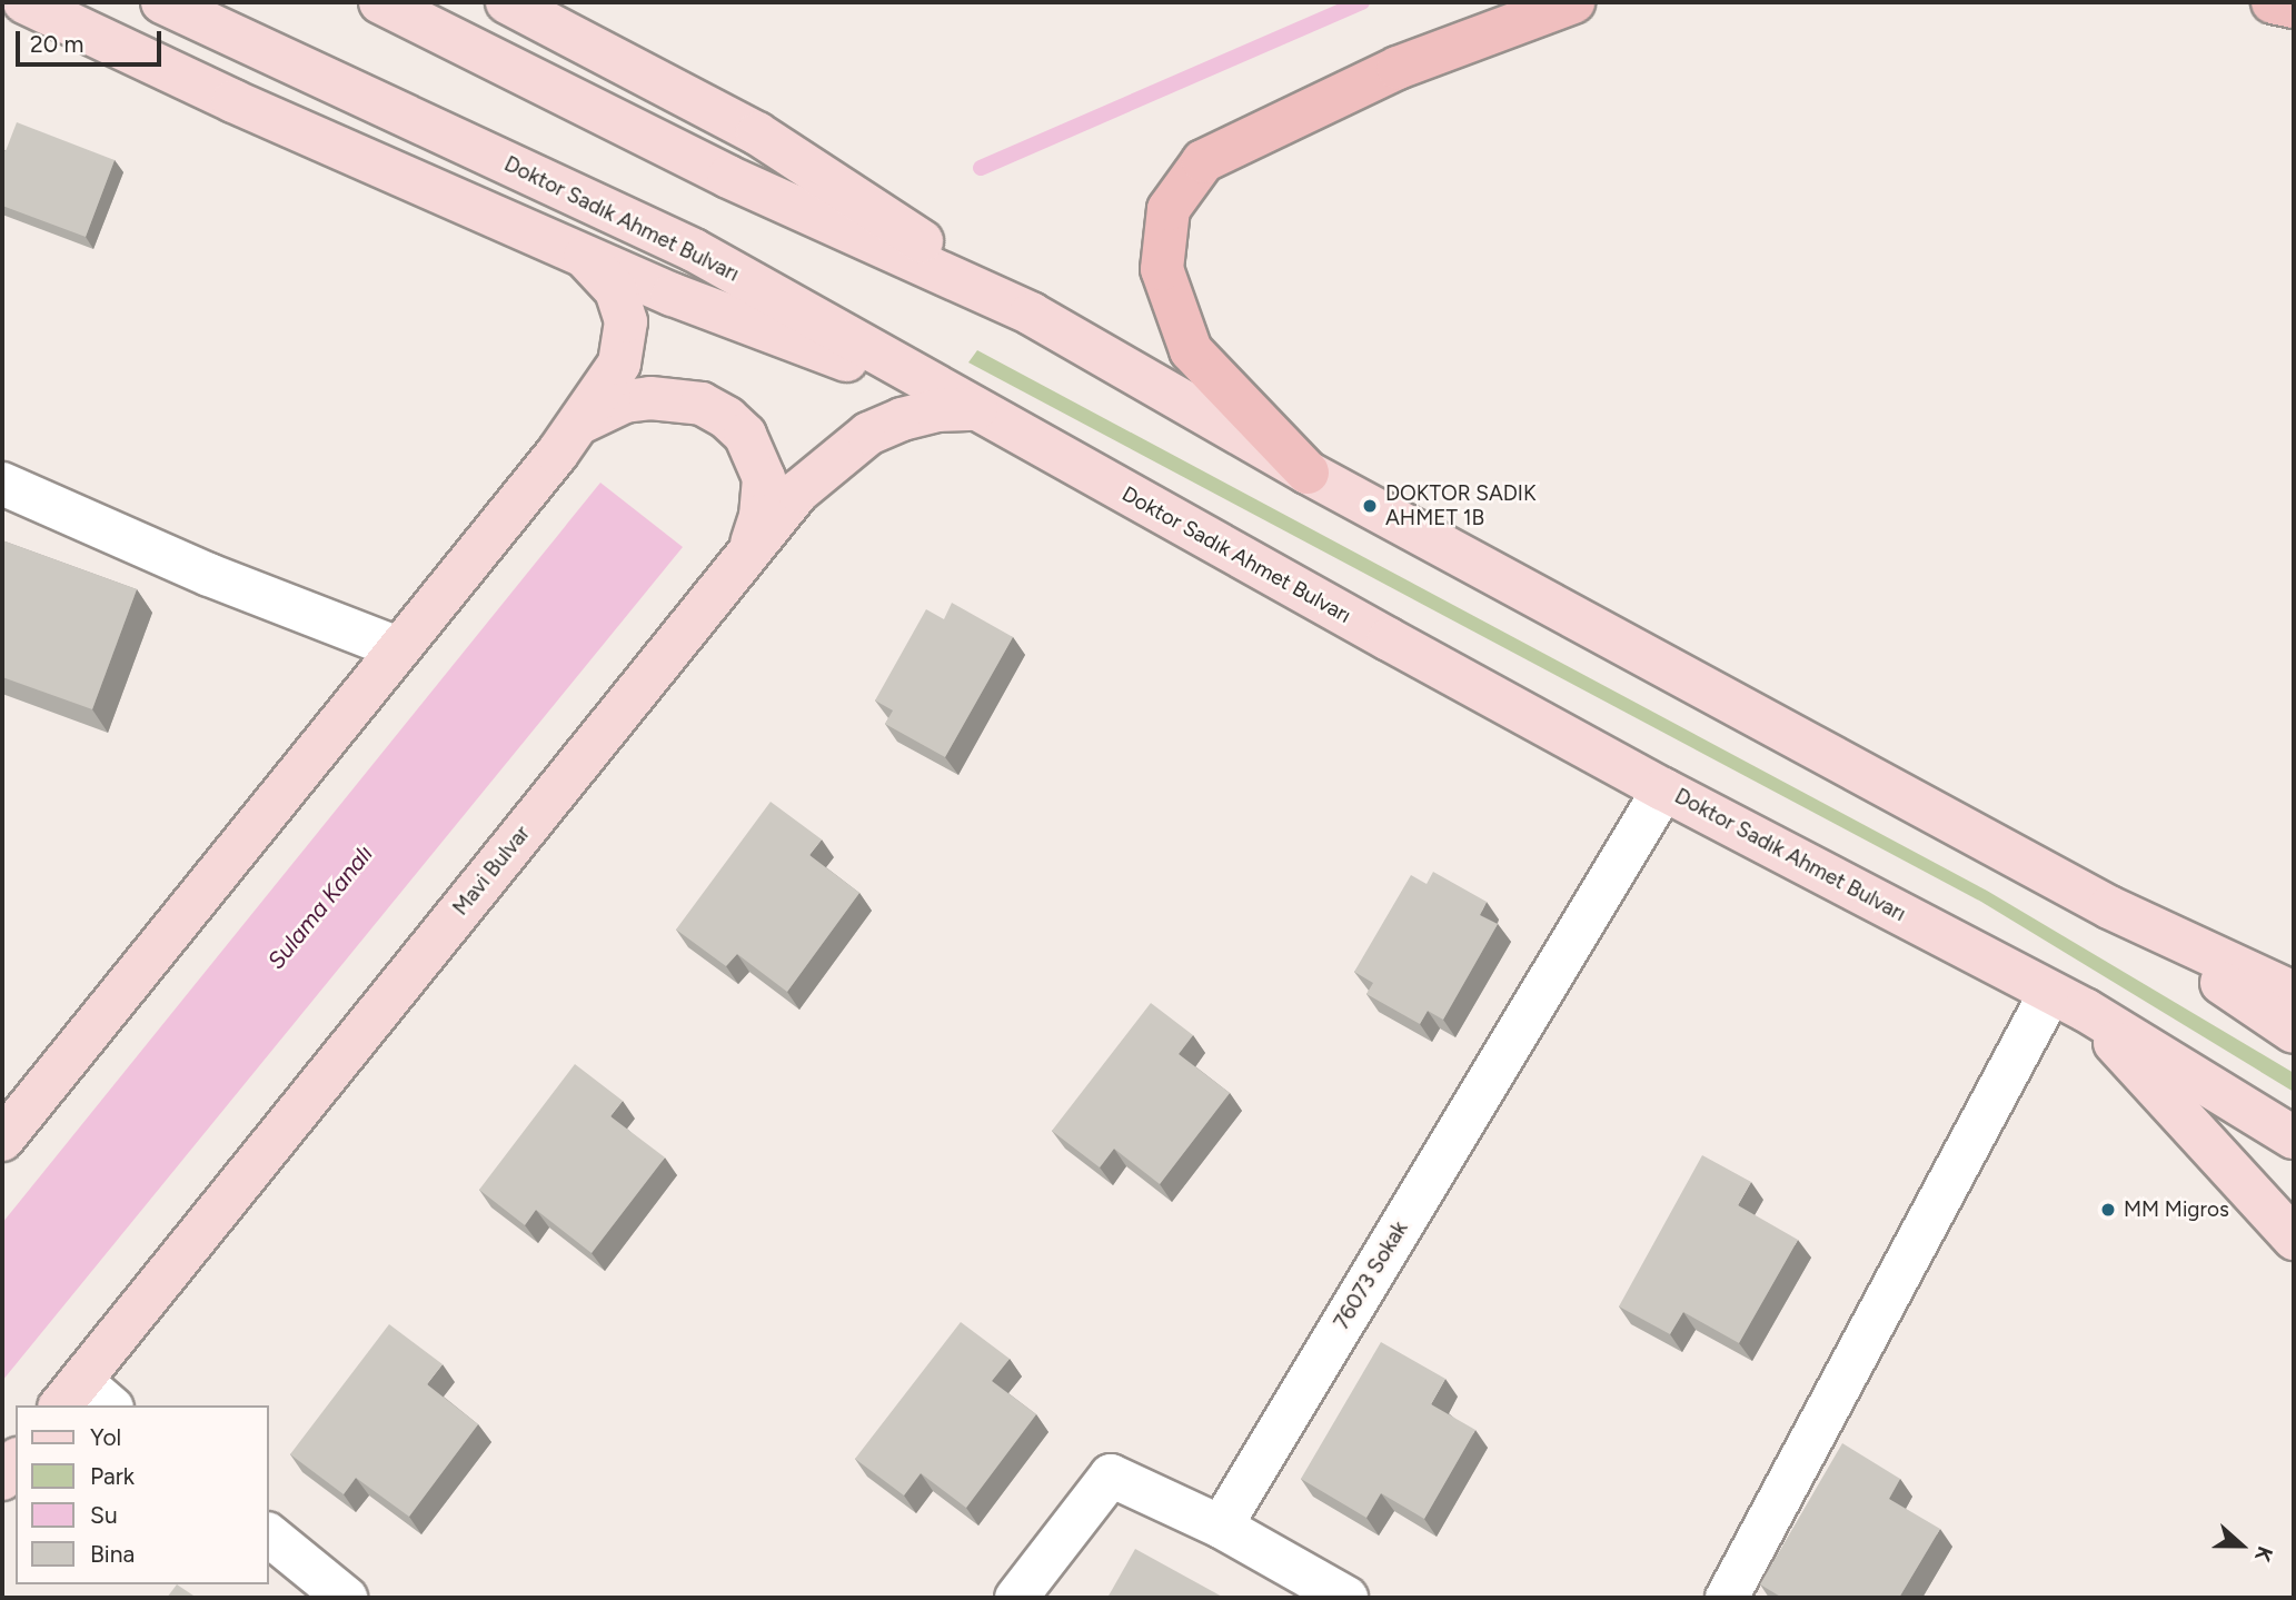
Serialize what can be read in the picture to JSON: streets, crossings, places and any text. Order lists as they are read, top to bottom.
{
  "streets": {
    "main road": ["Doktor Sadık Ahmet Bulvarı", "Mavi Bulvar"],
    "street": ["76073 Sokak"]
  },
  "crossings": [
    ["Doktor Sadık Ahmet Bulvarı", "Mavi Bulvar"],
    ["Doktor Sadık Ahmet Bulvarı", "76073 Sokak"]
  ],
  "water": ["Sulama Kanalı"],
  "places": ["DOKTOR SADIK AHMET 1B", "MM Migros"],
  "legend": [
    "Yol",
    "Park",
    "Su",
    "Bina"
  ],
  "scale_bar": "20 m",
  "north": "right"
}
